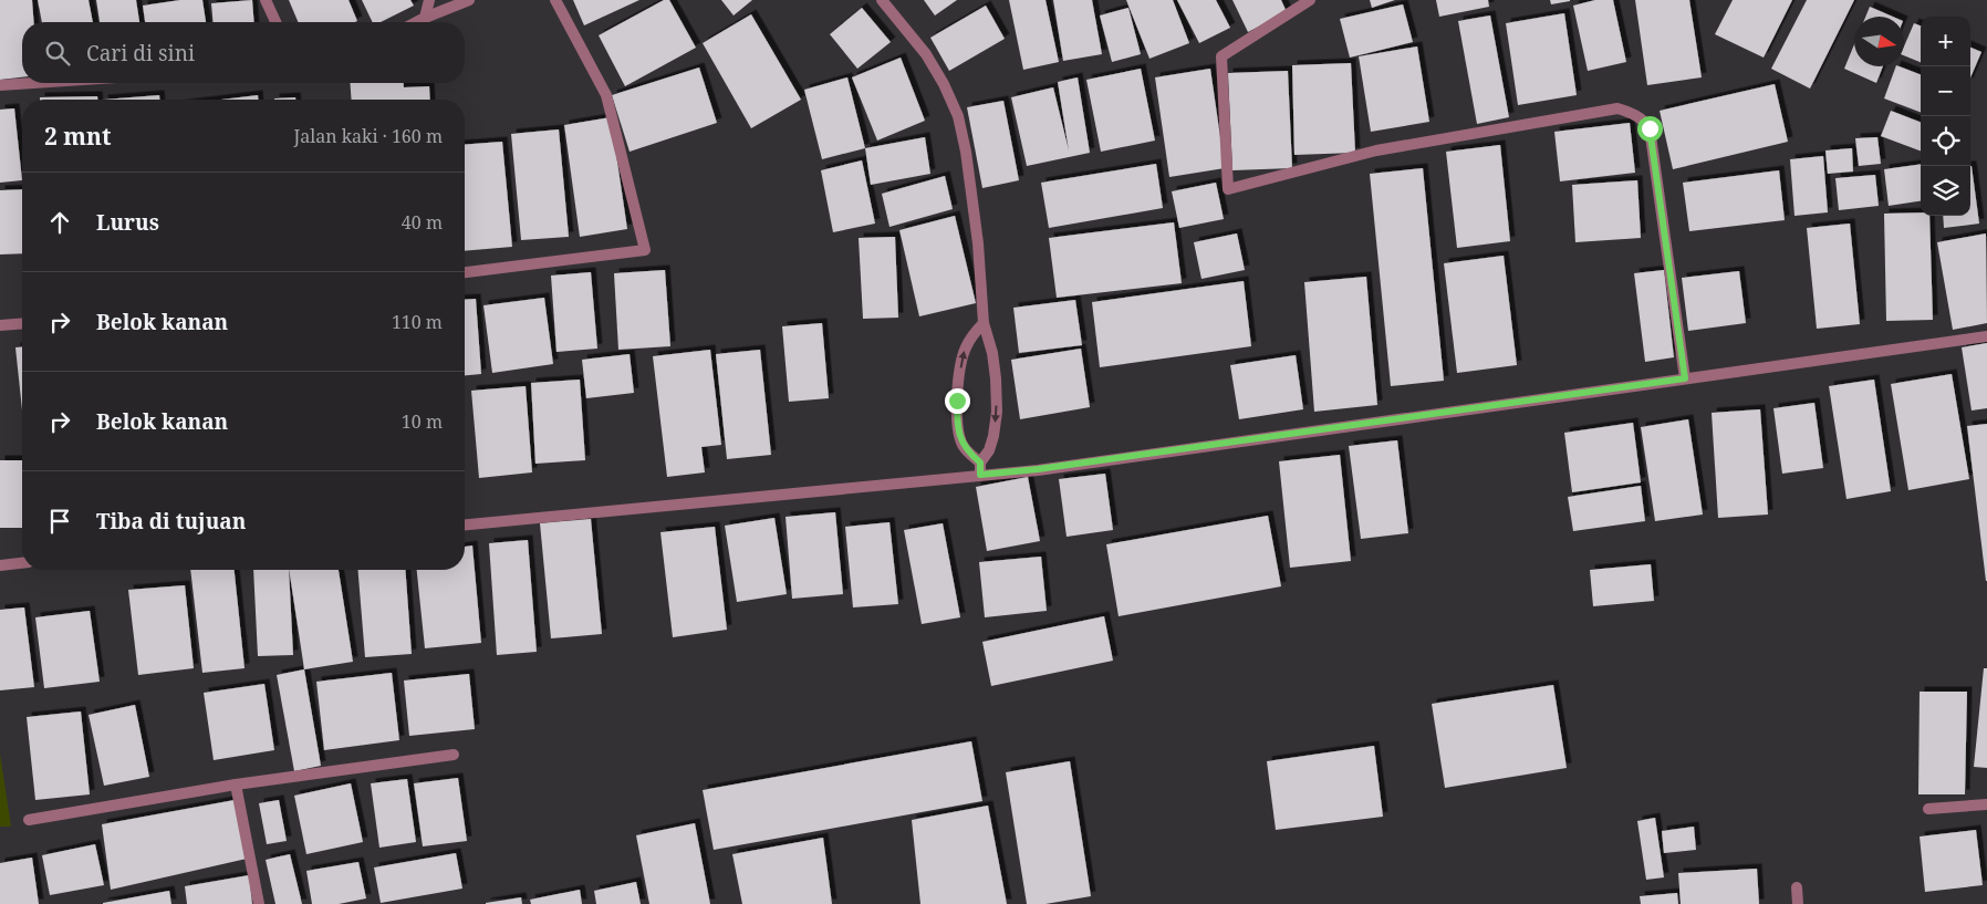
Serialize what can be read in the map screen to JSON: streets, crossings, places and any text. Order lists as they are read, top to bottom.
{
  "north": "right",
  "page": {
    "map_buttons": ["+", "−"],
    "search": "Cari di sini",
    "heading": ["2 mnt", "Jalan kaki · 160 m"],
    "list": [
      ["Lurus", "40 m"],
      ["Belok kanan", "110 m"],
      ["Belok kanan", "10 m"],
      "Tiba di tujuan"
    ]
  }
}
